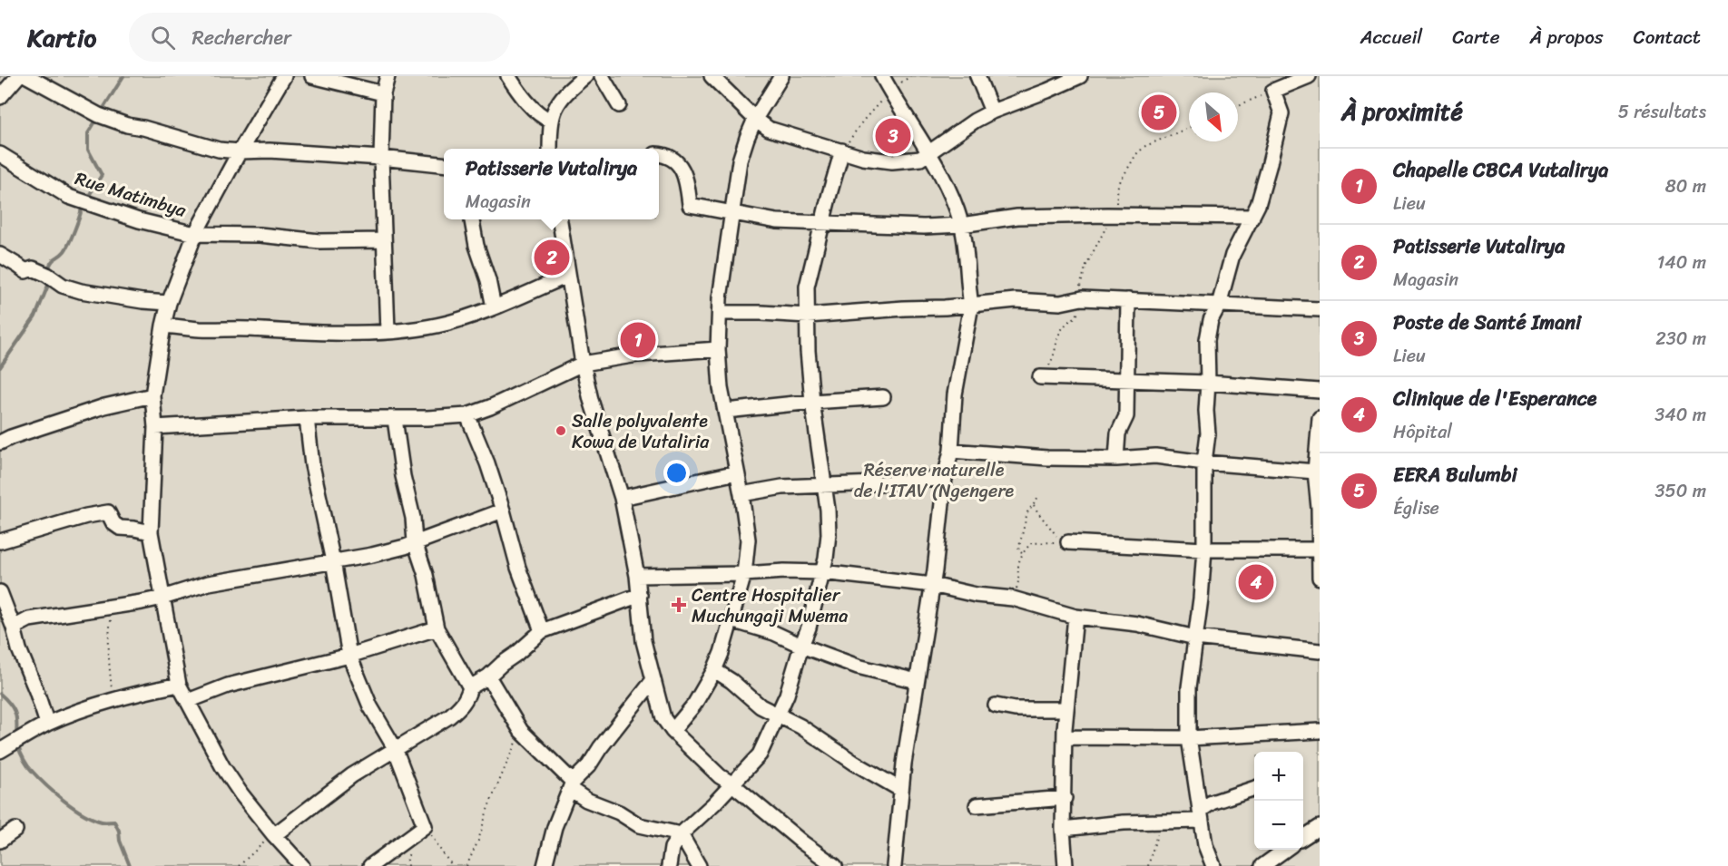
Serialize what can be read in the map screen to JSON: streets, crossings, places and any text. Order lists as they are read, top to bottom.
{
  "streets": {
    "street": ["Rue Matimbya"]
  },
  "parks": ["Réserve naturelle de l'ITAV (Ngengere"],
  "places": {
    "other": ["Salle polyvalente Kowa de Vutaliria"],
    "health": ["Centre Hospitalier Muchungaji Mwema"]
  },
  "north": "bottom right",
  "page": {
    "header": "Kartio",
    "search": "Rechercher",
    "nav": [
      "Accueil",
      "Carte",
      "À propos",
      "Contact"
    ],
    "heading": ["À proximité", "5 résultats"],
    "pins": [
      "5",
      "3",
      "2",
      "1",
      "4"
    ],
    "list": [
      {
        "mark": "1",
        "name": "Chapelle CBCA Vutalirya",
        "note": "Lieu",
        "value": "80 m"
      },
      {
        "mark": "2",
        "name": "Patisserie Vutalirya",
        "note": "Magasin",
        "value": "140 m"
      },
      {
        "mark": "3",
        "name": "Poste de Santé Imani",
        "note": "Lieu",
        "value": "230 m"
      },
      {
        "mark": "4",
        "name": "Clinique de l'Esperance",
        "note": "Hôpital",
        "value": "340 m"
      },
      {
        "mark": "5",
        "name": "EERA Bulumbi",
        "note": "Église",
        "value": "350 m"
      }
    ],
    "popup": ["Patisserie Vutalirya", "Magasin"],
    "map_buttons": ["+", "−"]
  }
}
